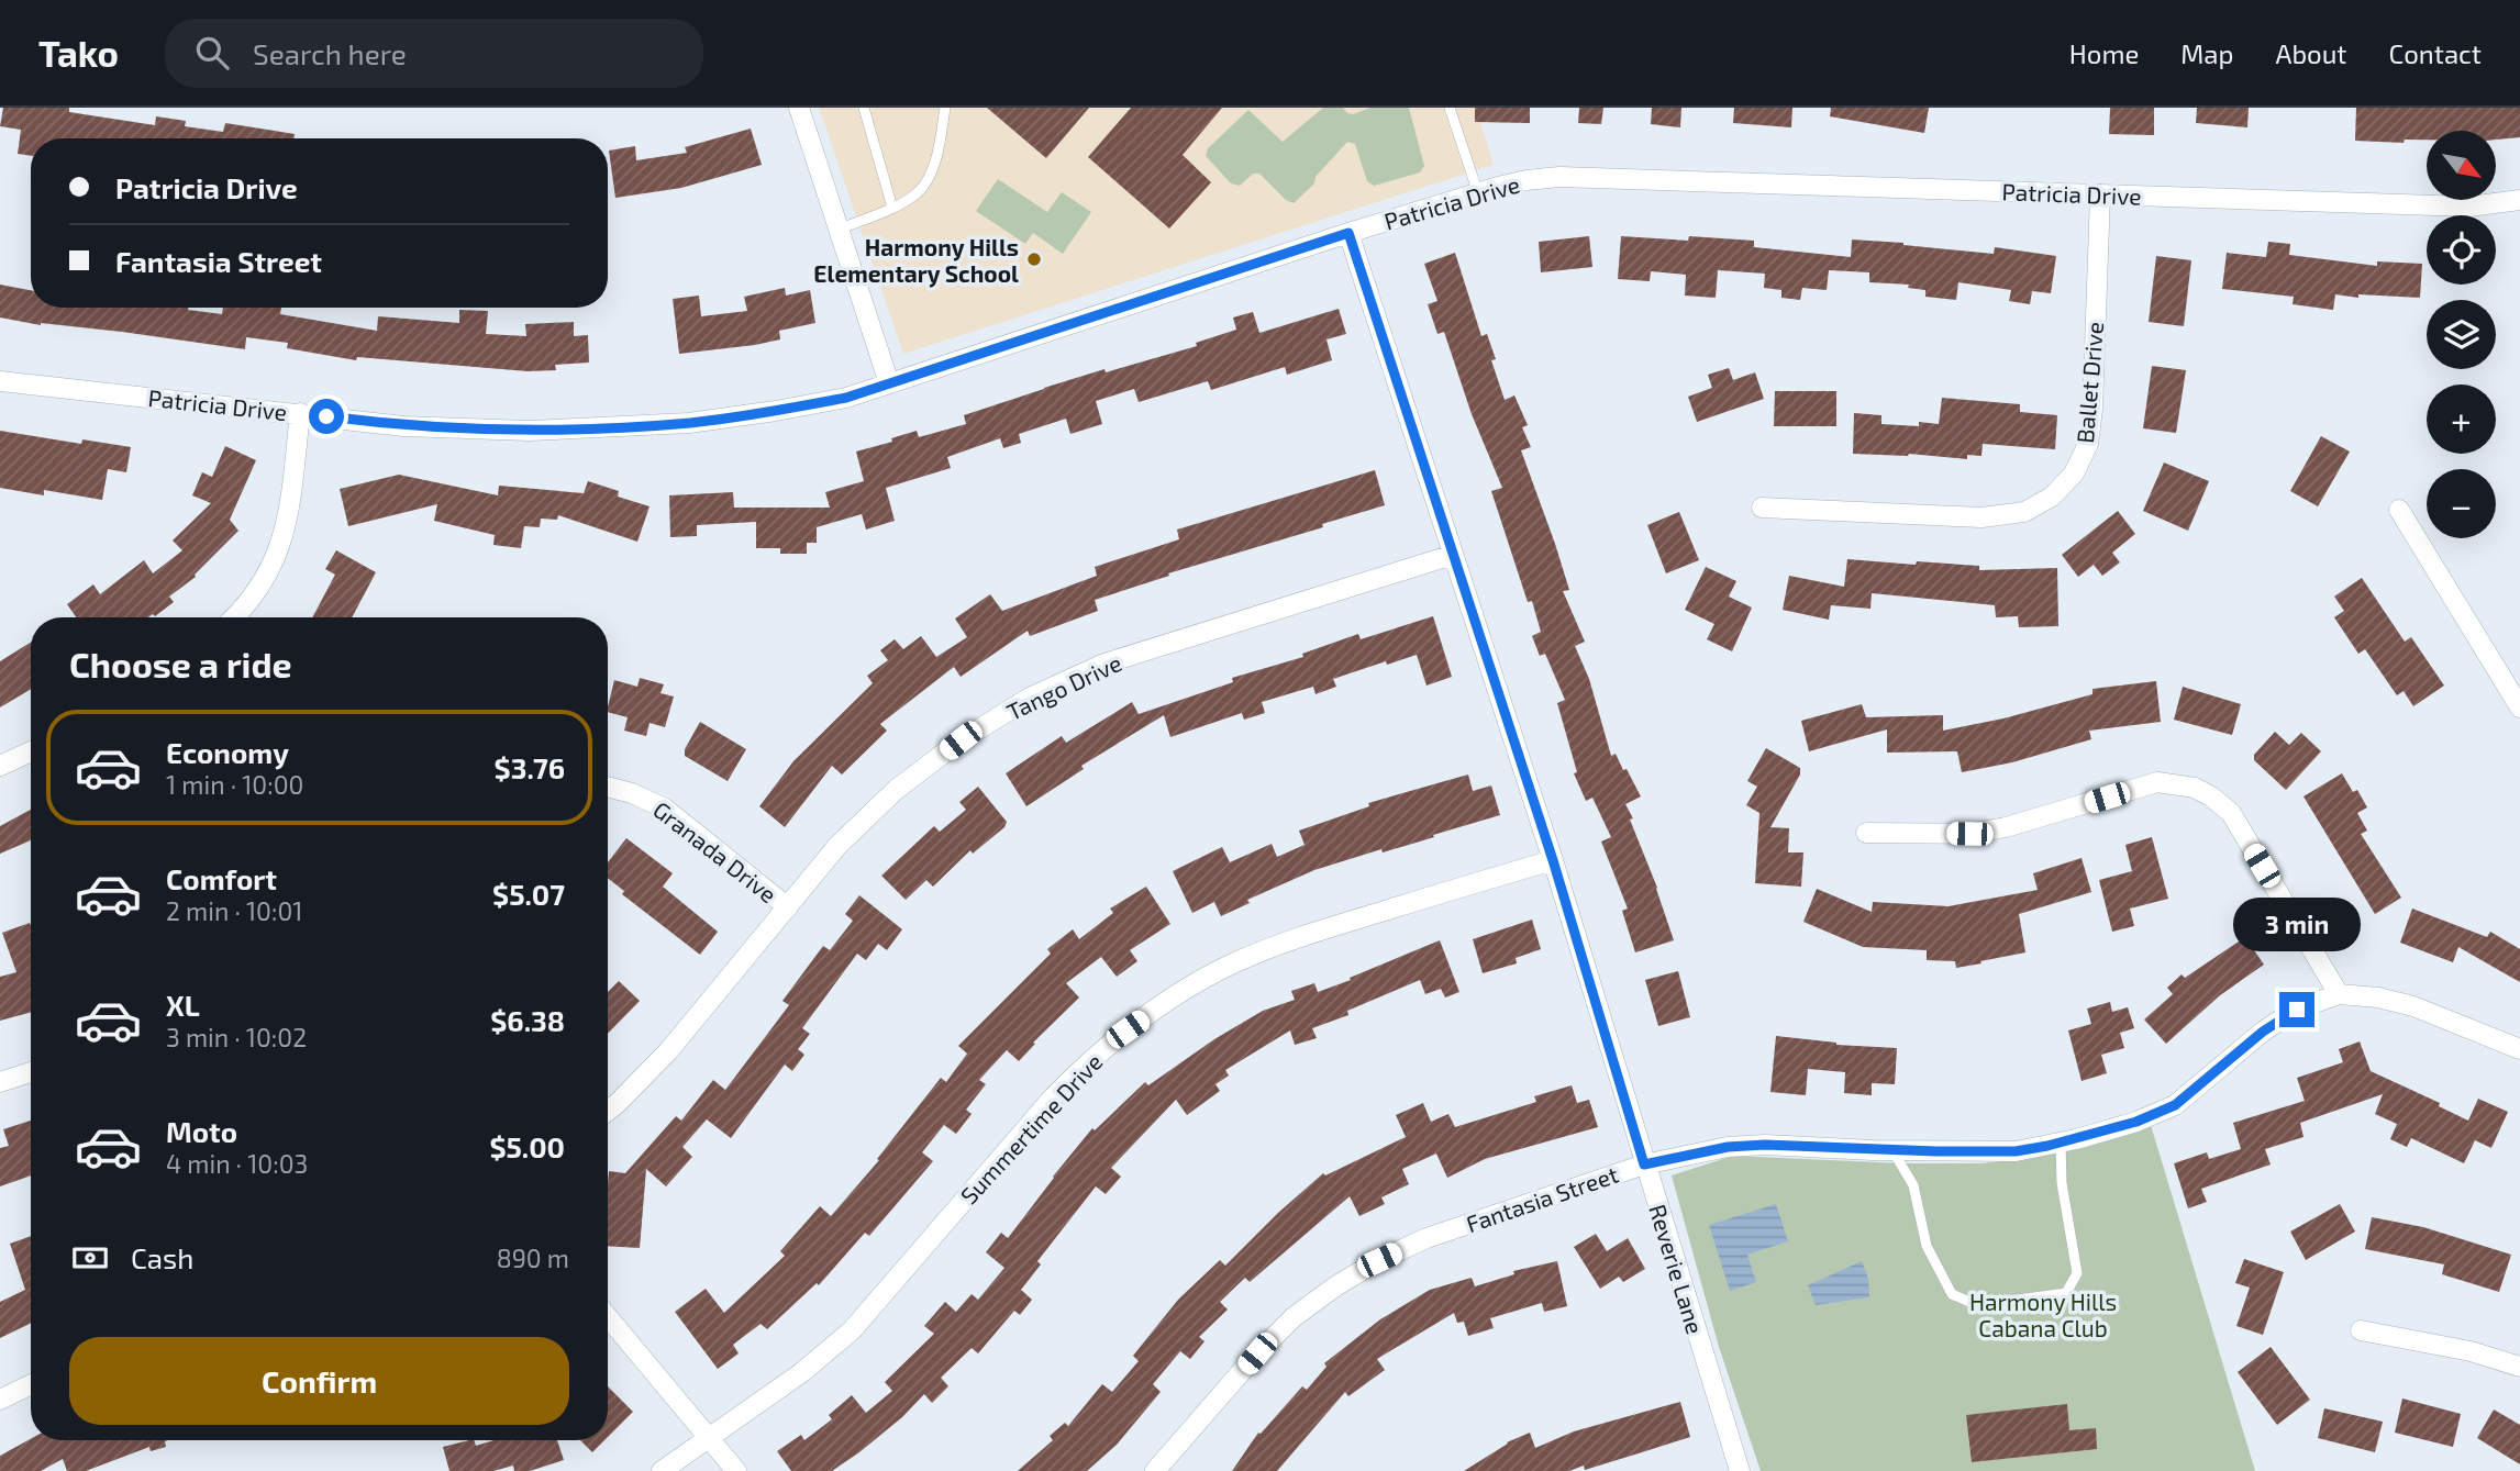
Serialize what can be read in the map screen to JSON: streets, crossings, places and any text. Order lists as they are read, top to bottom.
{
  "streets": {
    "street": [
      "Patricia Drive",
      "Ballet Drive",
      "Tango Drive",
      "Granada Drive",
      "Summertime Drive",
      "Fantasia Street",
      "Reverie Lane"
    ]
  },
  "crossings": [
    ["Patricia Drive", "Ballet Drive"],
    ["Patricia Drive", "Reverie Lane"],
    ["Tango Drive", "Granada Drive"],
    ["Tango Drive", "Reverie Lane"],
    ["Summertime Drive", "Reverie Lane"],
    ["Fantasia Street", "Reverie Lane"]
  ],
  "parks": ["Harmony Hills Cabana Club"],
  "places": ["Harmony Hills Elementary School"],
  "north": "bottom right",
  "page": {
    "header": "Tako",
    "search": "Search here",
    "nav": [
      "Home",
      "Map",
      "About",
      "Contact"
    ],
    "map_buttons": ["+", "−"],
    "banner": ["Patricia Drive", "Fantasia Street"],
    "heading": "Choose a ride",
    "list": [
      {
        "name": "Economy",
        "note": "1 min · 10:00",
        "value": "$3.76"
      },
      {
        "name": "Comfort",
        "note": "2 min · 10:01",
        "value": "$5.07"
      },
      {
        "name": "XL",
        "note": "3 min · 10:02",
        "value": "$6.38"
      },
      {
        "name": "Moto",
        "note": "4 min · 10:03",
        "value": "$5.00"
      }
    ],
    "bubble": "3 min",
    "pay": ["Cash", "890 m"],
    "buttons": "Confirm"
  }
}
